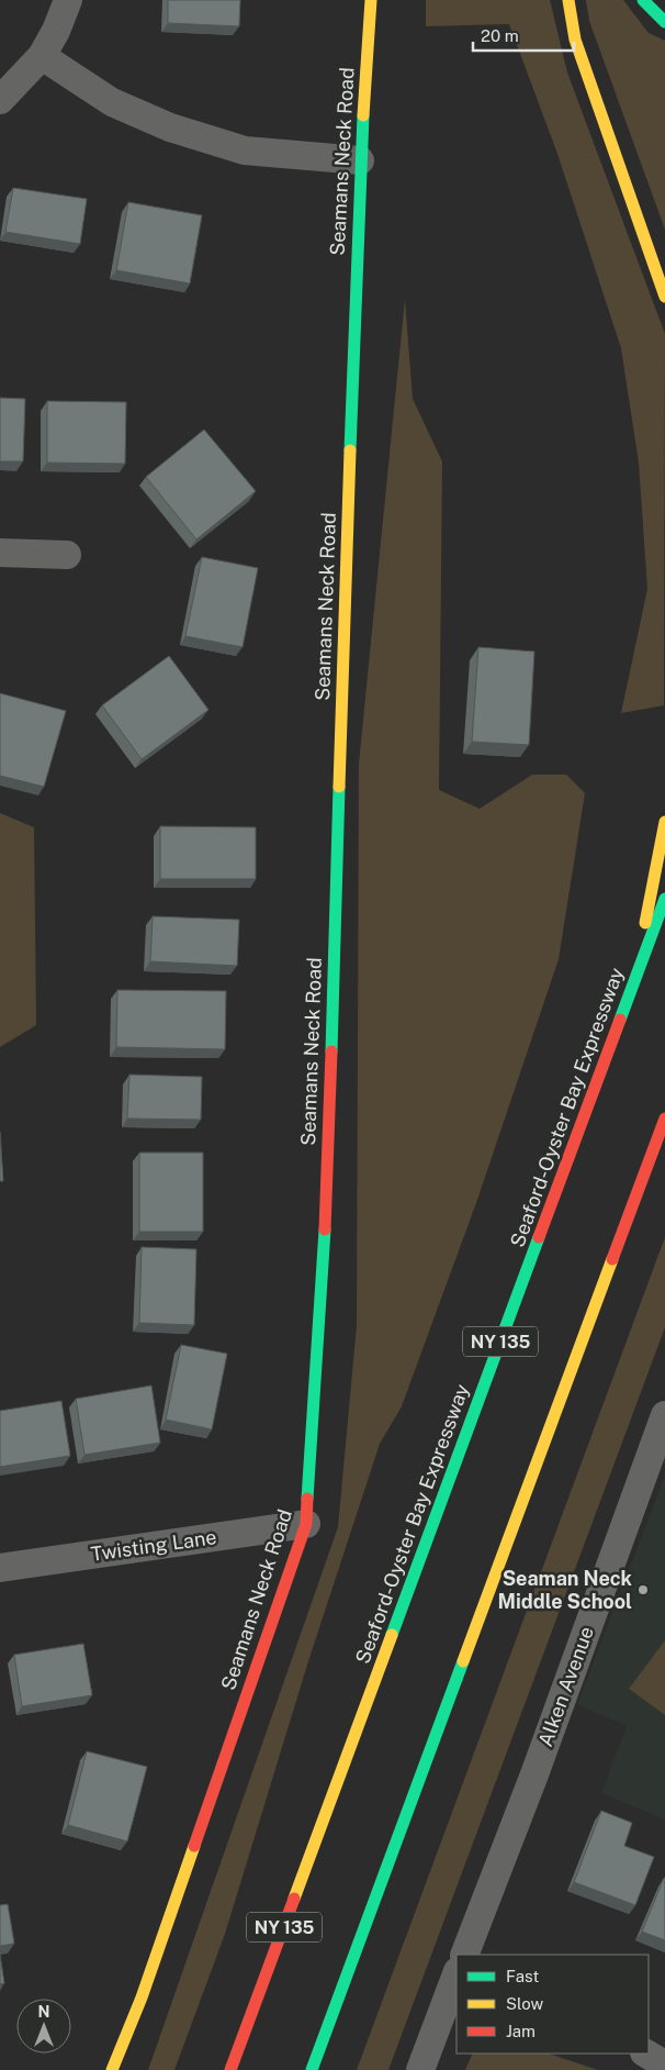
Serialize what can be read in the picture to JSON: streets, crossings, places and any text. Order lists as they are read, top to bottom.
{
  "streets": {
    "main road": ["Seamans Neck Road", "Seaford-Oyster Bay Expressway", "NY 135"],
    "street": ["Twisting Lane", "Alken Avenue"]
  },
  "crossings": [
    ["Seamans Neck Road", "Twisting Lane"]
  ],
  "places": ["Seaman Neck Middle School"],
  "legend": ["Fast", "Slow", "Jam"],
  "scale_bar": "20 m",
  "north": "top"
}
